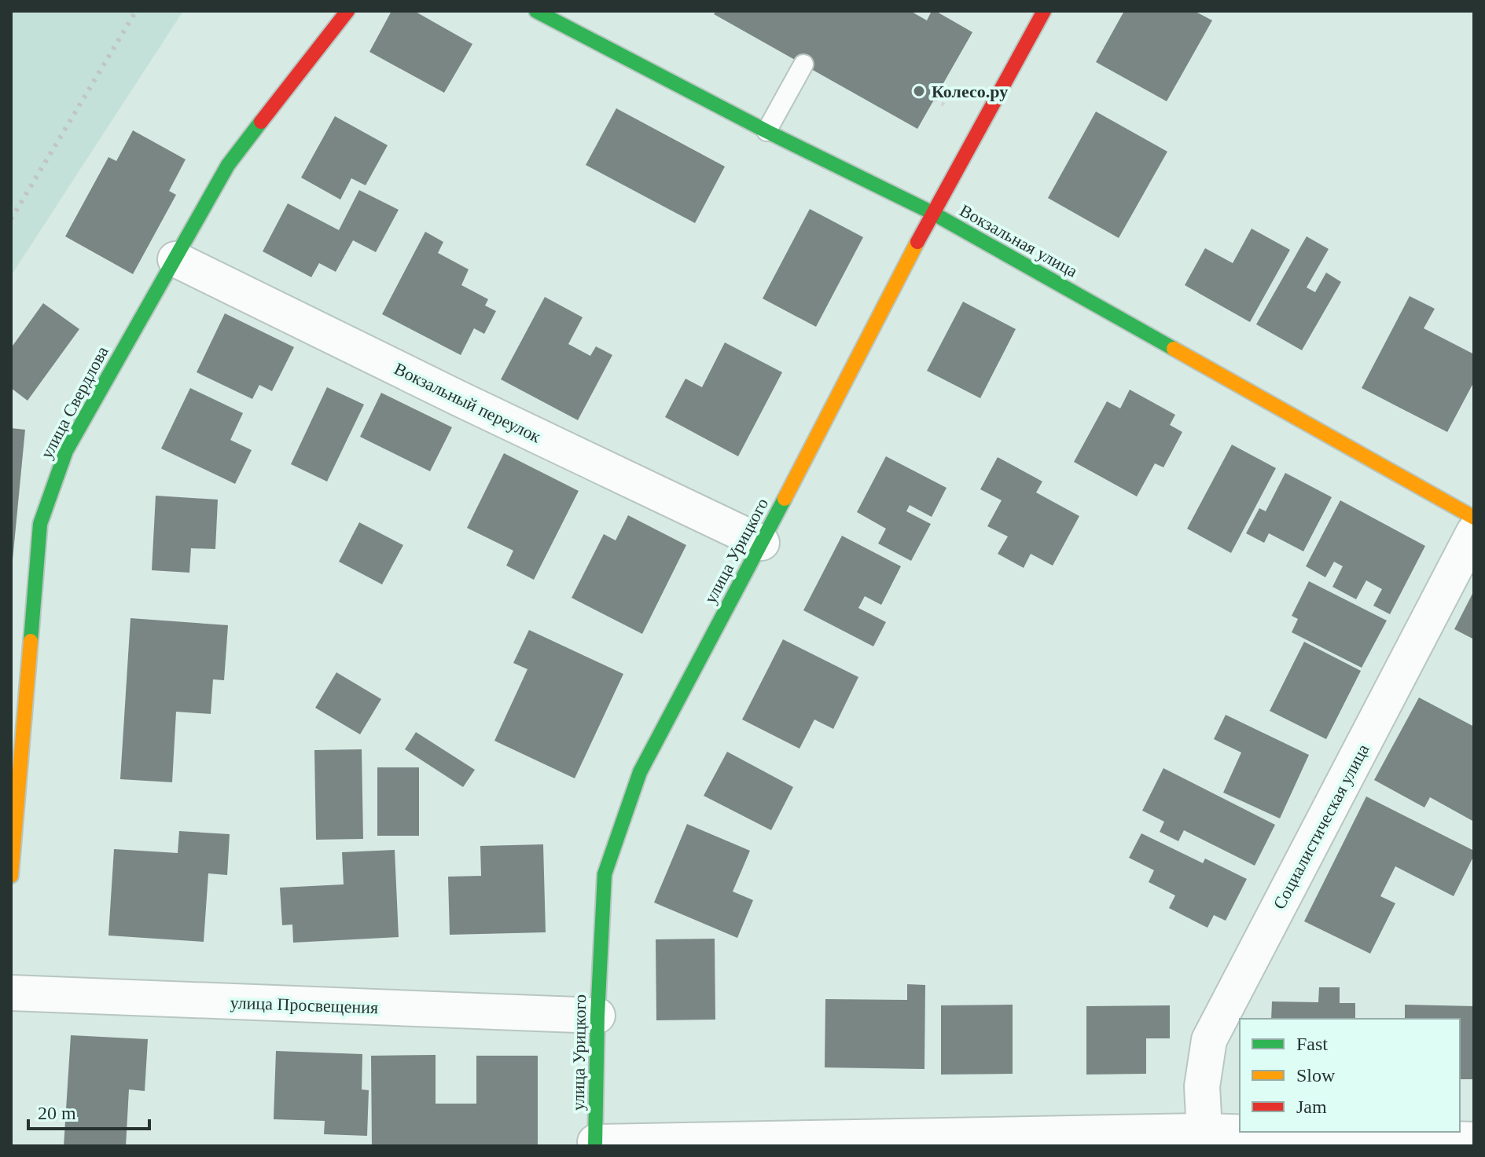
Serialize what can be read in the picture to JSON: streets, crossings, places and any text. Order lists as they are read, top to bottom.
{
  "streets": {
    "street": [
      "Вокзальная улица",
      "улица Свердлова",
      "Вокзальный переулок",
      "улица Урицкого",
      "Социалистическая улица",
      "улица Просвещения"
    ]
  },
  "crossings": [
    ["Вокзальная улица", "улица Урицкого"],
    ["улица Свердлова", "Вокзальный переулок"],
    ["Вокзальный переулок", "улица Урицкого"],
    ["улица Урицкого", "улица Просвещения"]
  ],
  "places": ["Колесо.ру"],
  "legend": ["Fast", "Slow", "Jam"],
  "scale_bar": "20 m"
}
